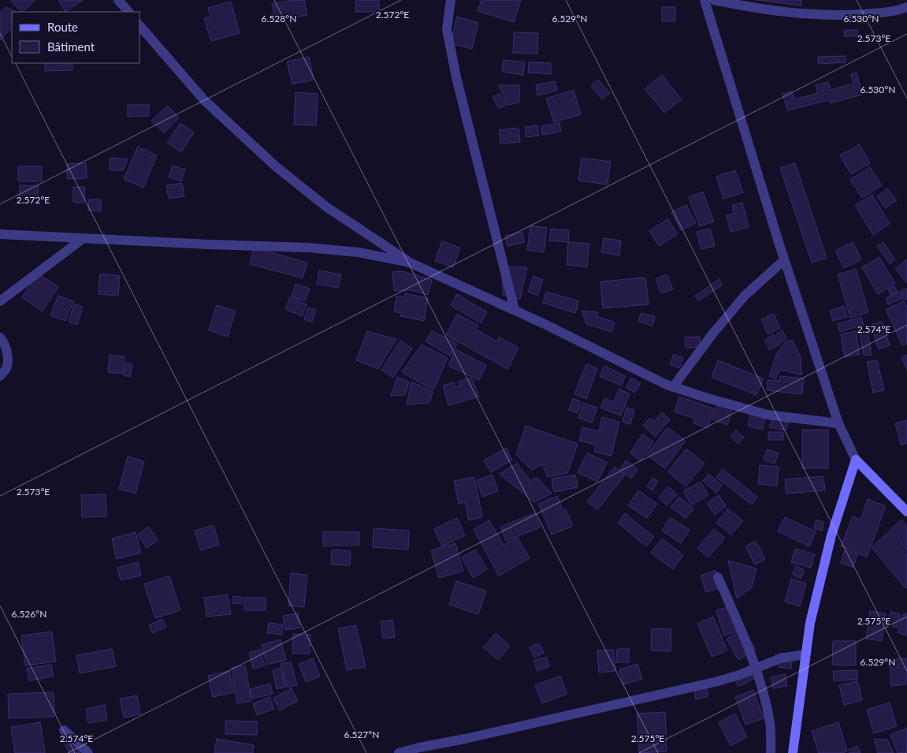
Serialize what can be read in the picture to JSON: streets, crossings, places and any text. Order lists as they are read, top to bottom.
{
  "legend": ["Route", "Bâtiment"],
  "coordinates": [
    "2.572°E",
    "6.528°N",
    "6.529°N",
    "6.530°N",
    "2.573°E",
    "2.574°E",
    "6.526°N",
    "2.575°E",
    "6.527°N"
  ]
}
